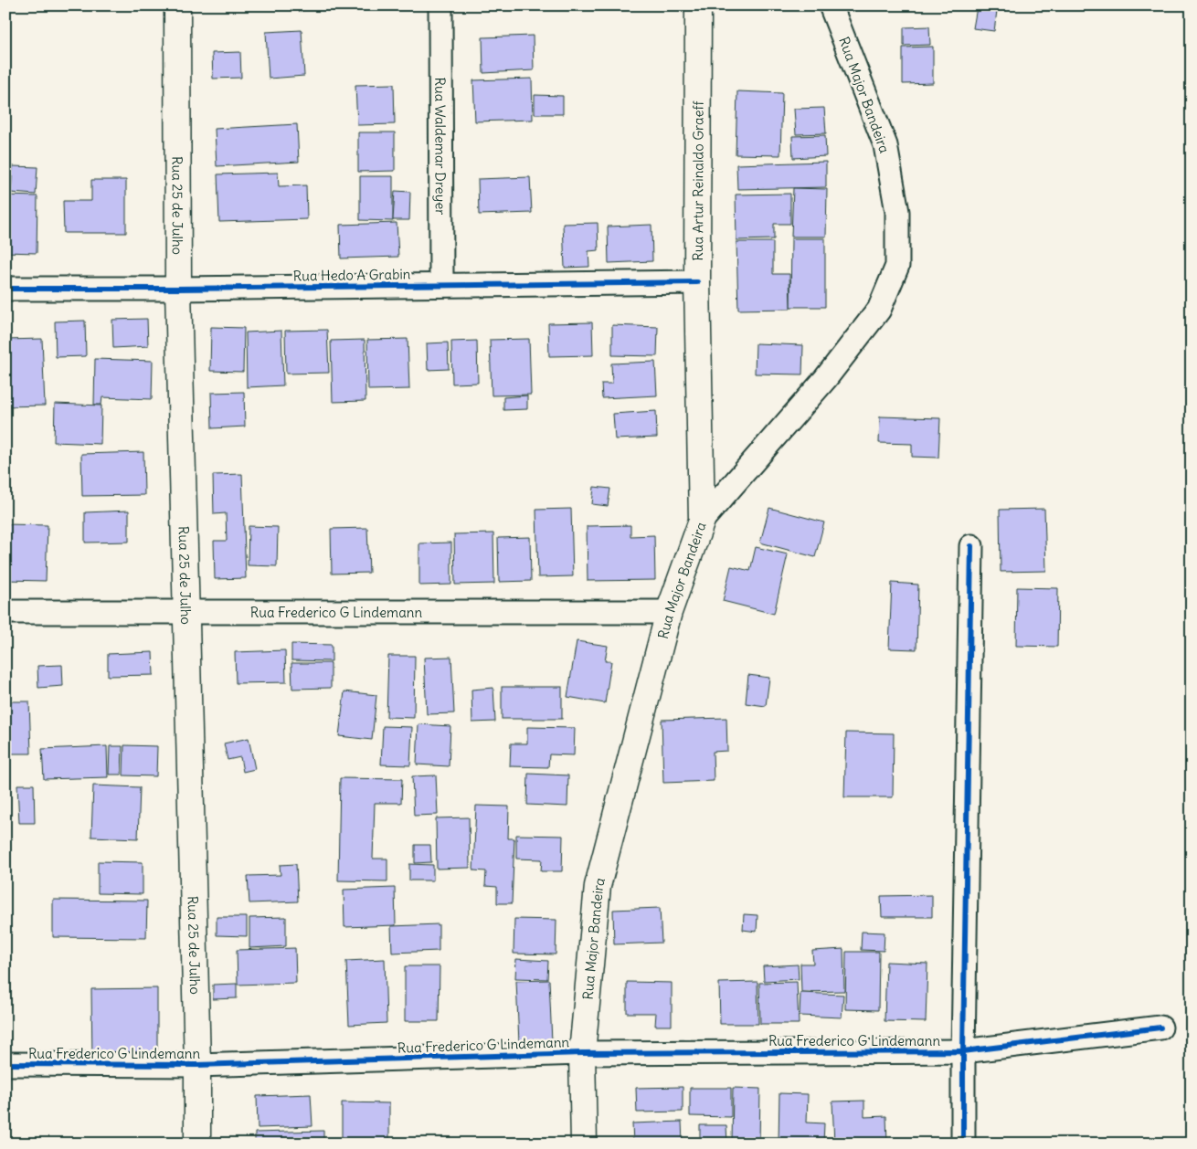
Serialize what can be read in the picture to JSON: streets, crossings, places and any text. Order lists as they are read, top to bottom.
{
  "streets": {
    "main road": ["Rua Major Bandeira", "Rua Artur Reinaldo Graeff", "Rua 25 de Julho"],
    "street": ["Rua Waldemar Dreyer", "Rua Hedo A Grabin", "Rua Frederico G Lindemann"]
  },
  "crossings": [
    ["Rua Major Bandeira", "Rua Artur Reinaldo Graeff"],
    ["Rua Major Bandeira", "Rua Frederico G Lindemann"],
    ["Rua Waldemar Dreyer", "Rua Hedo A Grabin"],
    ["Rua Artur Reinaldo Graeff", "Rua Hedo A Grabin"],
    ["Rua 25 de Julho", "Rua Hedo A Grabin"],
    ["Rua 25 de Julho", "Rua Frederico G Lindemann"]
  ]
}
